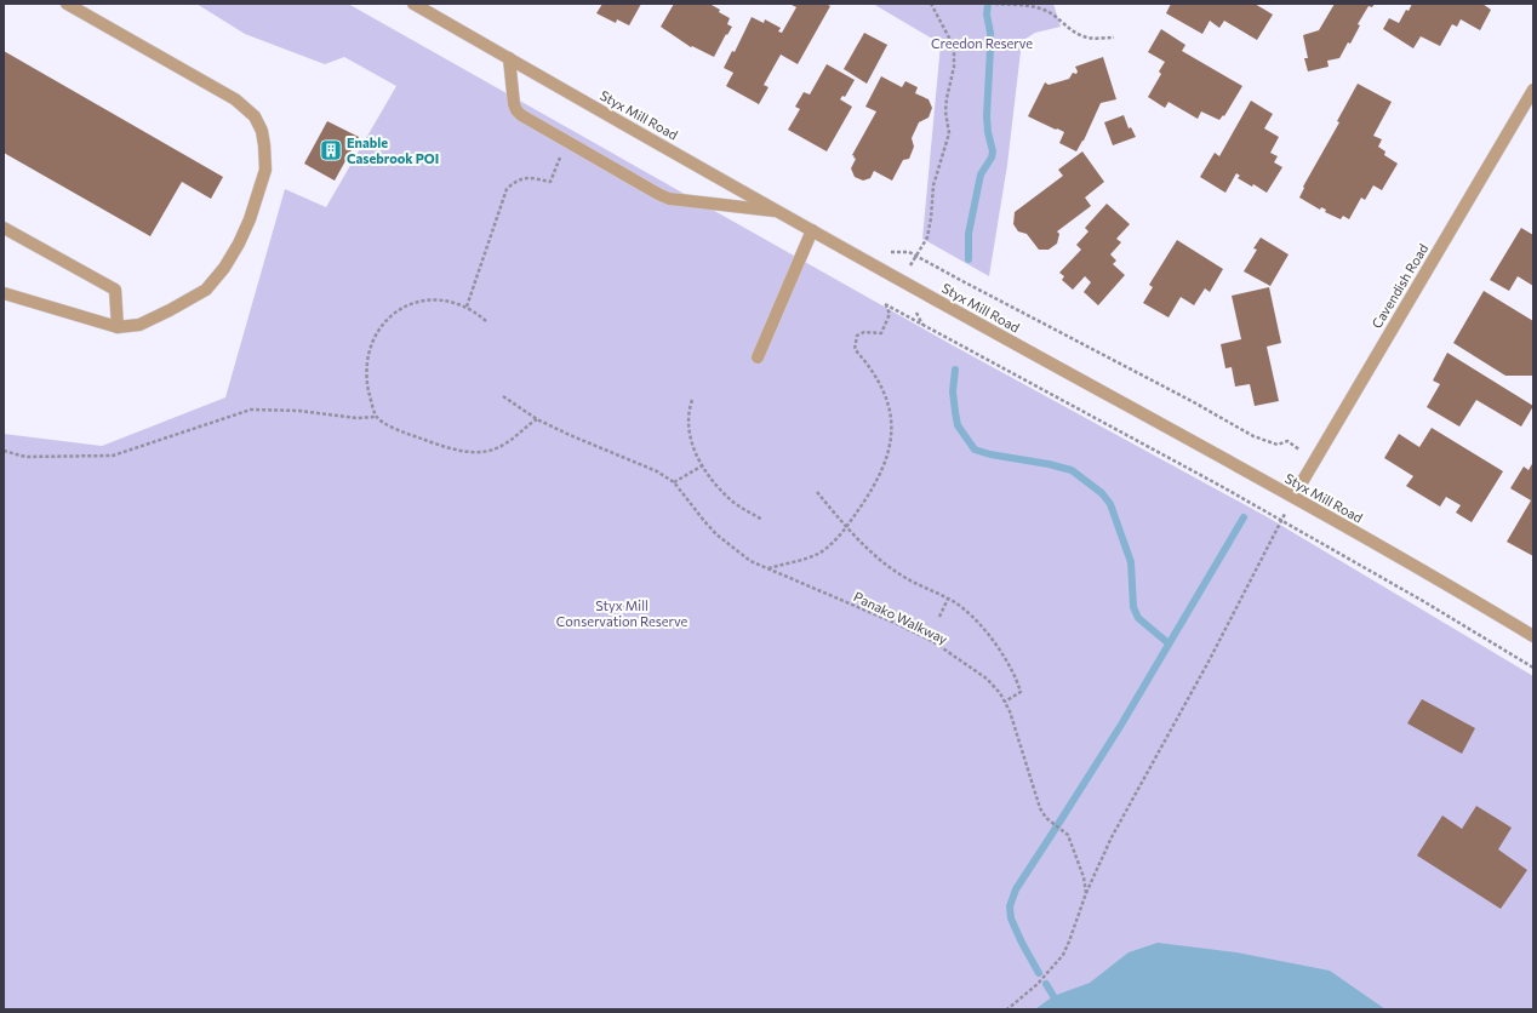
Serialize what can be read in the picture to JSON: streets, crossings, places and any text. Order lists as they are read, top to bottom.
{
  "streets": {
    "street": ["Styx Mill Road", "Cavendish Road"],
    "path": ["Panako Walkway"]
  },
  "crossings": [
    ["Styx Mill Road", "Cavendish Road"]
  ],
  "parks": ["Creedon Reserve", "Styx Mill Conservation Reserve"],
  "places": {
    "building": ["Enable Casebrook POI"]
  }
}
